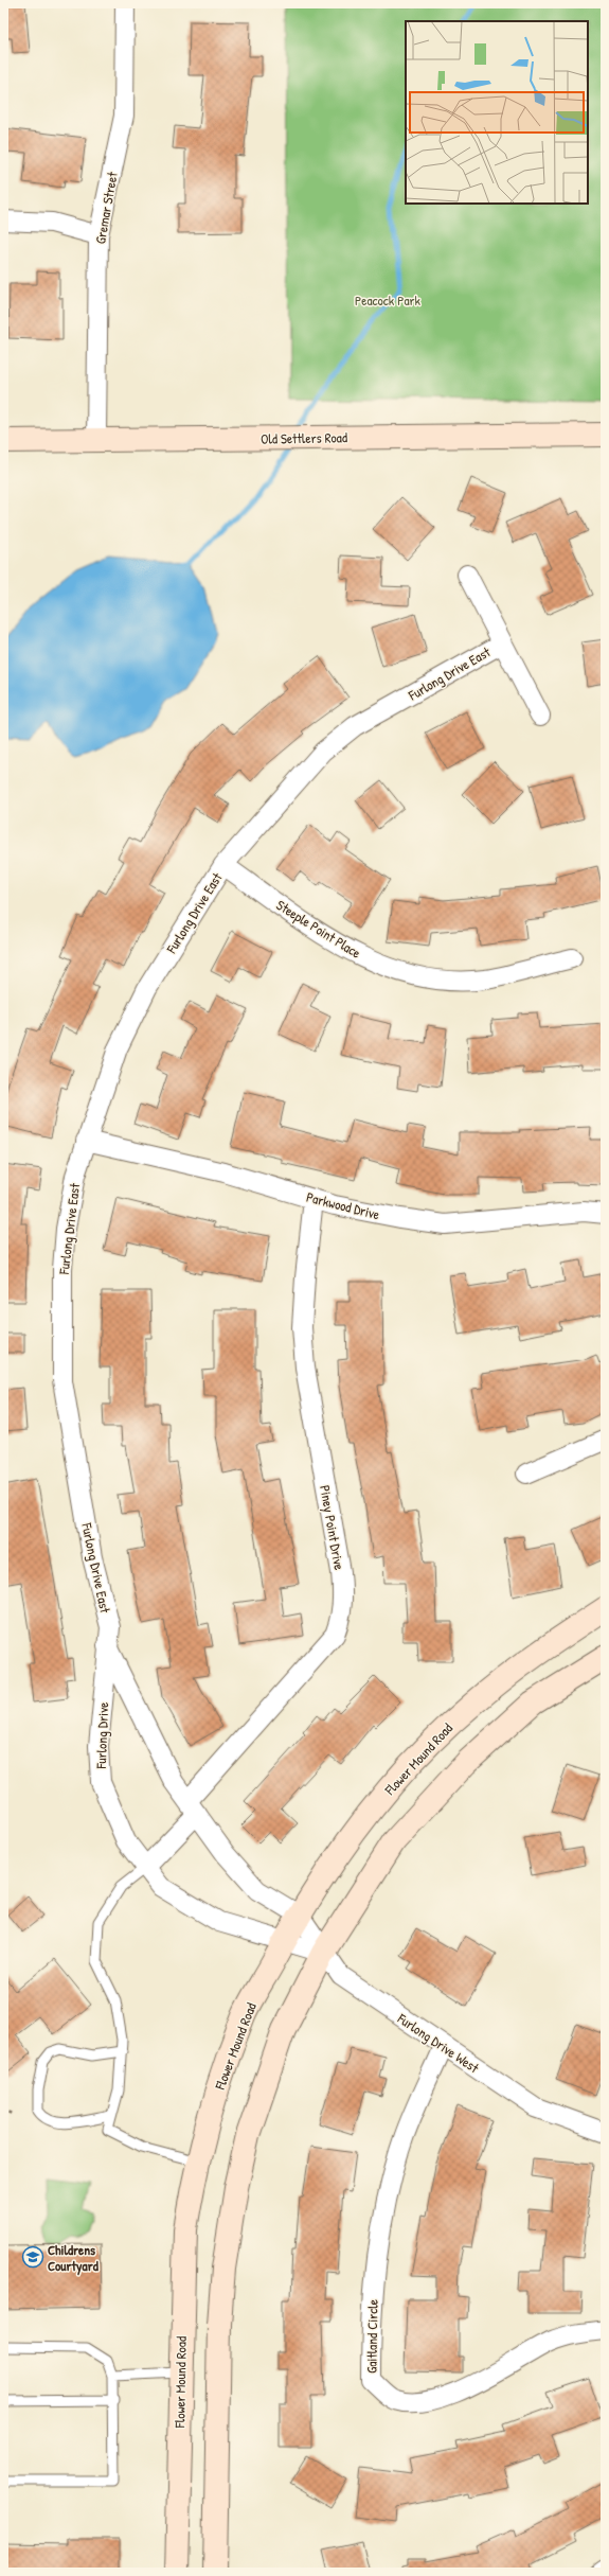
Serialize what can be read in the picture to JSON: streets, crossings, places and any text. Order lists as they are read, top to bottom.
{
  "streets": {
    "main road": ["Old Settlers Road", "Flower Mound Road"],
    "street": [
      "Gremar Street",
      "Furlong Drive East",
      "Steeple Point Place",
      "Parkwood Drive",
      "Piney Point Drive",
      "Furlong Drive",
      "Furlong Drive West",
      "Gaitland Circle"
    ]
  },
  "crossings": [
    ["Gremar Street", "Old Settlers Road"],
    ["Furlong Drive East", "Steeple Point Place"],
    ["Furlong Drive East", "Parkwood Drive"],
    ["Furlong Drive East", "Furlong Drive"],
    ["Parkwood Drive", "Piney Point Drive"],
    ["Piney Point Drive", "Furlong Drive"],
    ["Furlong Drive", "Flower Mound Road"],
    ["Furlong Drive", "Furlong Drive West"],
    ["Flower Mound Road", "Furlong Drive West"],
    ["Furlong Drive West", "Gaitland Circle"]
  ],
  "parks": ["Peacock Park"],
  "places": {
    "school or university": ["Childrens Courtyard"]
  }
}
